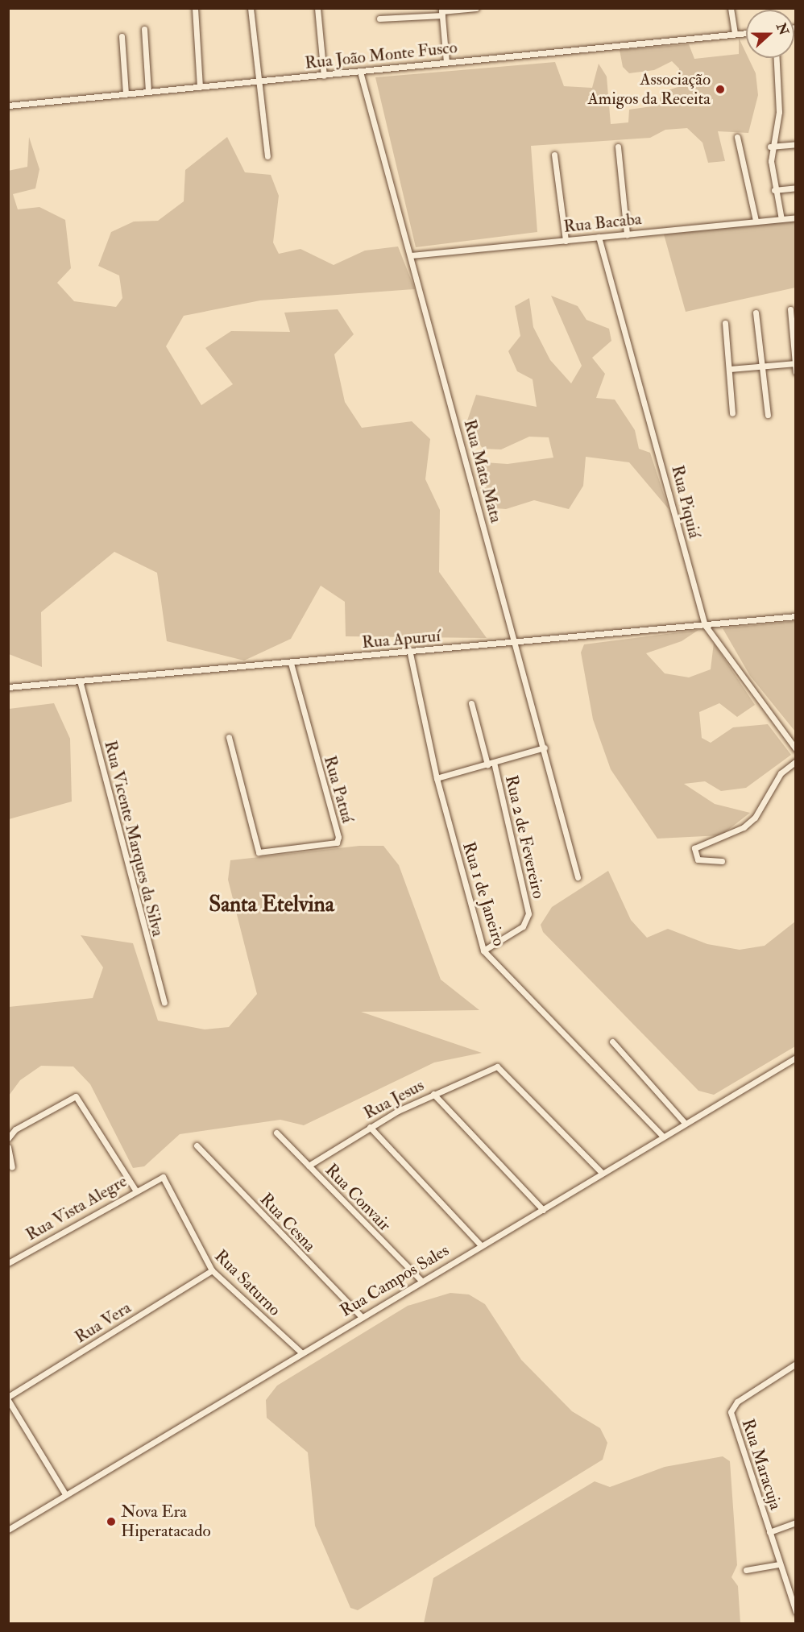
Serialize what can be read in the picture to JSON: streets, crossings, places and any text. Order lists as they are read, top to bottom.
{
  "streets": {
    "street": [
      "Rua João Monte Fusco",
      "Rua Bacaba",
      "Rua Mata Mata",
      "Rua Piquiá",
      "Rua Apuruí",
      "Rua Patuá",
      "Rua 2 de Fevereiro",
      "Rua Vicente Marques da Silva",
      "Rua 1 de Janeiro",
      "Rua Jesus",
      "Rua Convair",
      "Rua Vista Alegre",
      "Rua Cesna",
      "Rua Campos Sales",
      "Rua Saturno",
      "Rua Vera",
      "Rua Maracuja"
    ]
  },
  "crossings": [
    ["Rua João Monte Fusco", "Rua Mata Mata"],
    ["Rua Bacaba", "Rua Mata Mata"],
    ["Rua Bacaba", "Rua Piquiá"],
    ["Rua Mata Mata", "Rua Apuruí"],
    ["Rua Piquiá", "Rua Apuruí"],
    ["Rua Apuruí", "Rua Patuá"],
    ["Rua Apuruí", "Rua Vicente Marques da Silva"],
    ["Rua Apuruí", "Rua 1 de Janeiro"],
    ["Rua 2 de Fevereiro", "Rua 1 de Janeiro"],
    ["Rua 1 de Janeiro", "Rua Campos Sales"],
    ["Rua Jesus", "Rua Convair"],
    ["Rua Jesus", "Rua Campos Sales"],
    ["Rua Convair", "Rua Campos Sales"],
    ["Rua Vista Alegre", "Rua Saturno"],
    ["Rua Cesna", "Rua Campos Sales"],
    ["Rua Campos Sales", "Rua Saturno"],
    ["Rua Saturno", "Rua Vera"]
  ],
  "districts": ["Santa Etelvina"],
  "places": ["Associação Amigos da Receita", "Nova Era Hiperatacado"],
  "north": "right"
}
